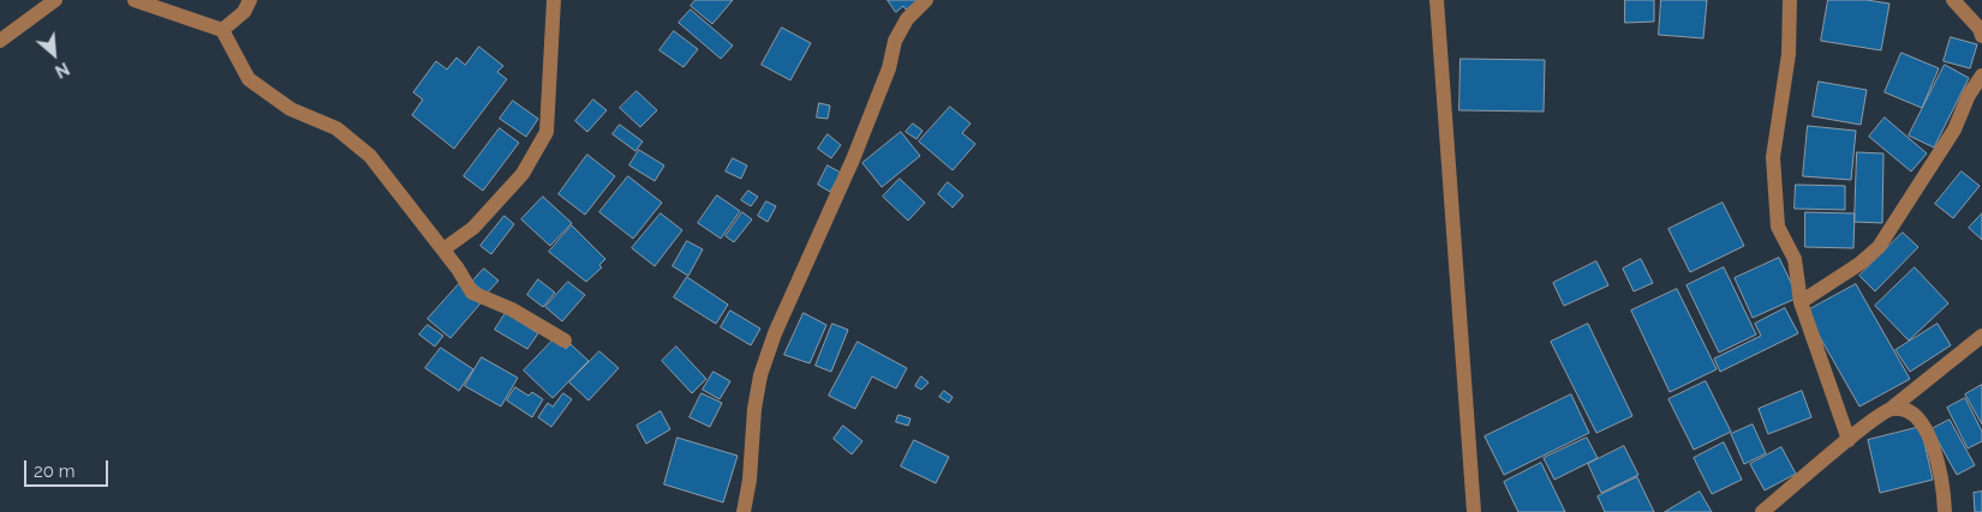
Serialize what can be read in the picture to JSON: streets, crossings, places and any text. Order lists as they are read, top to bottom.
{
  "scale_bar": "20 m",
  "north": "bottom right"
}
